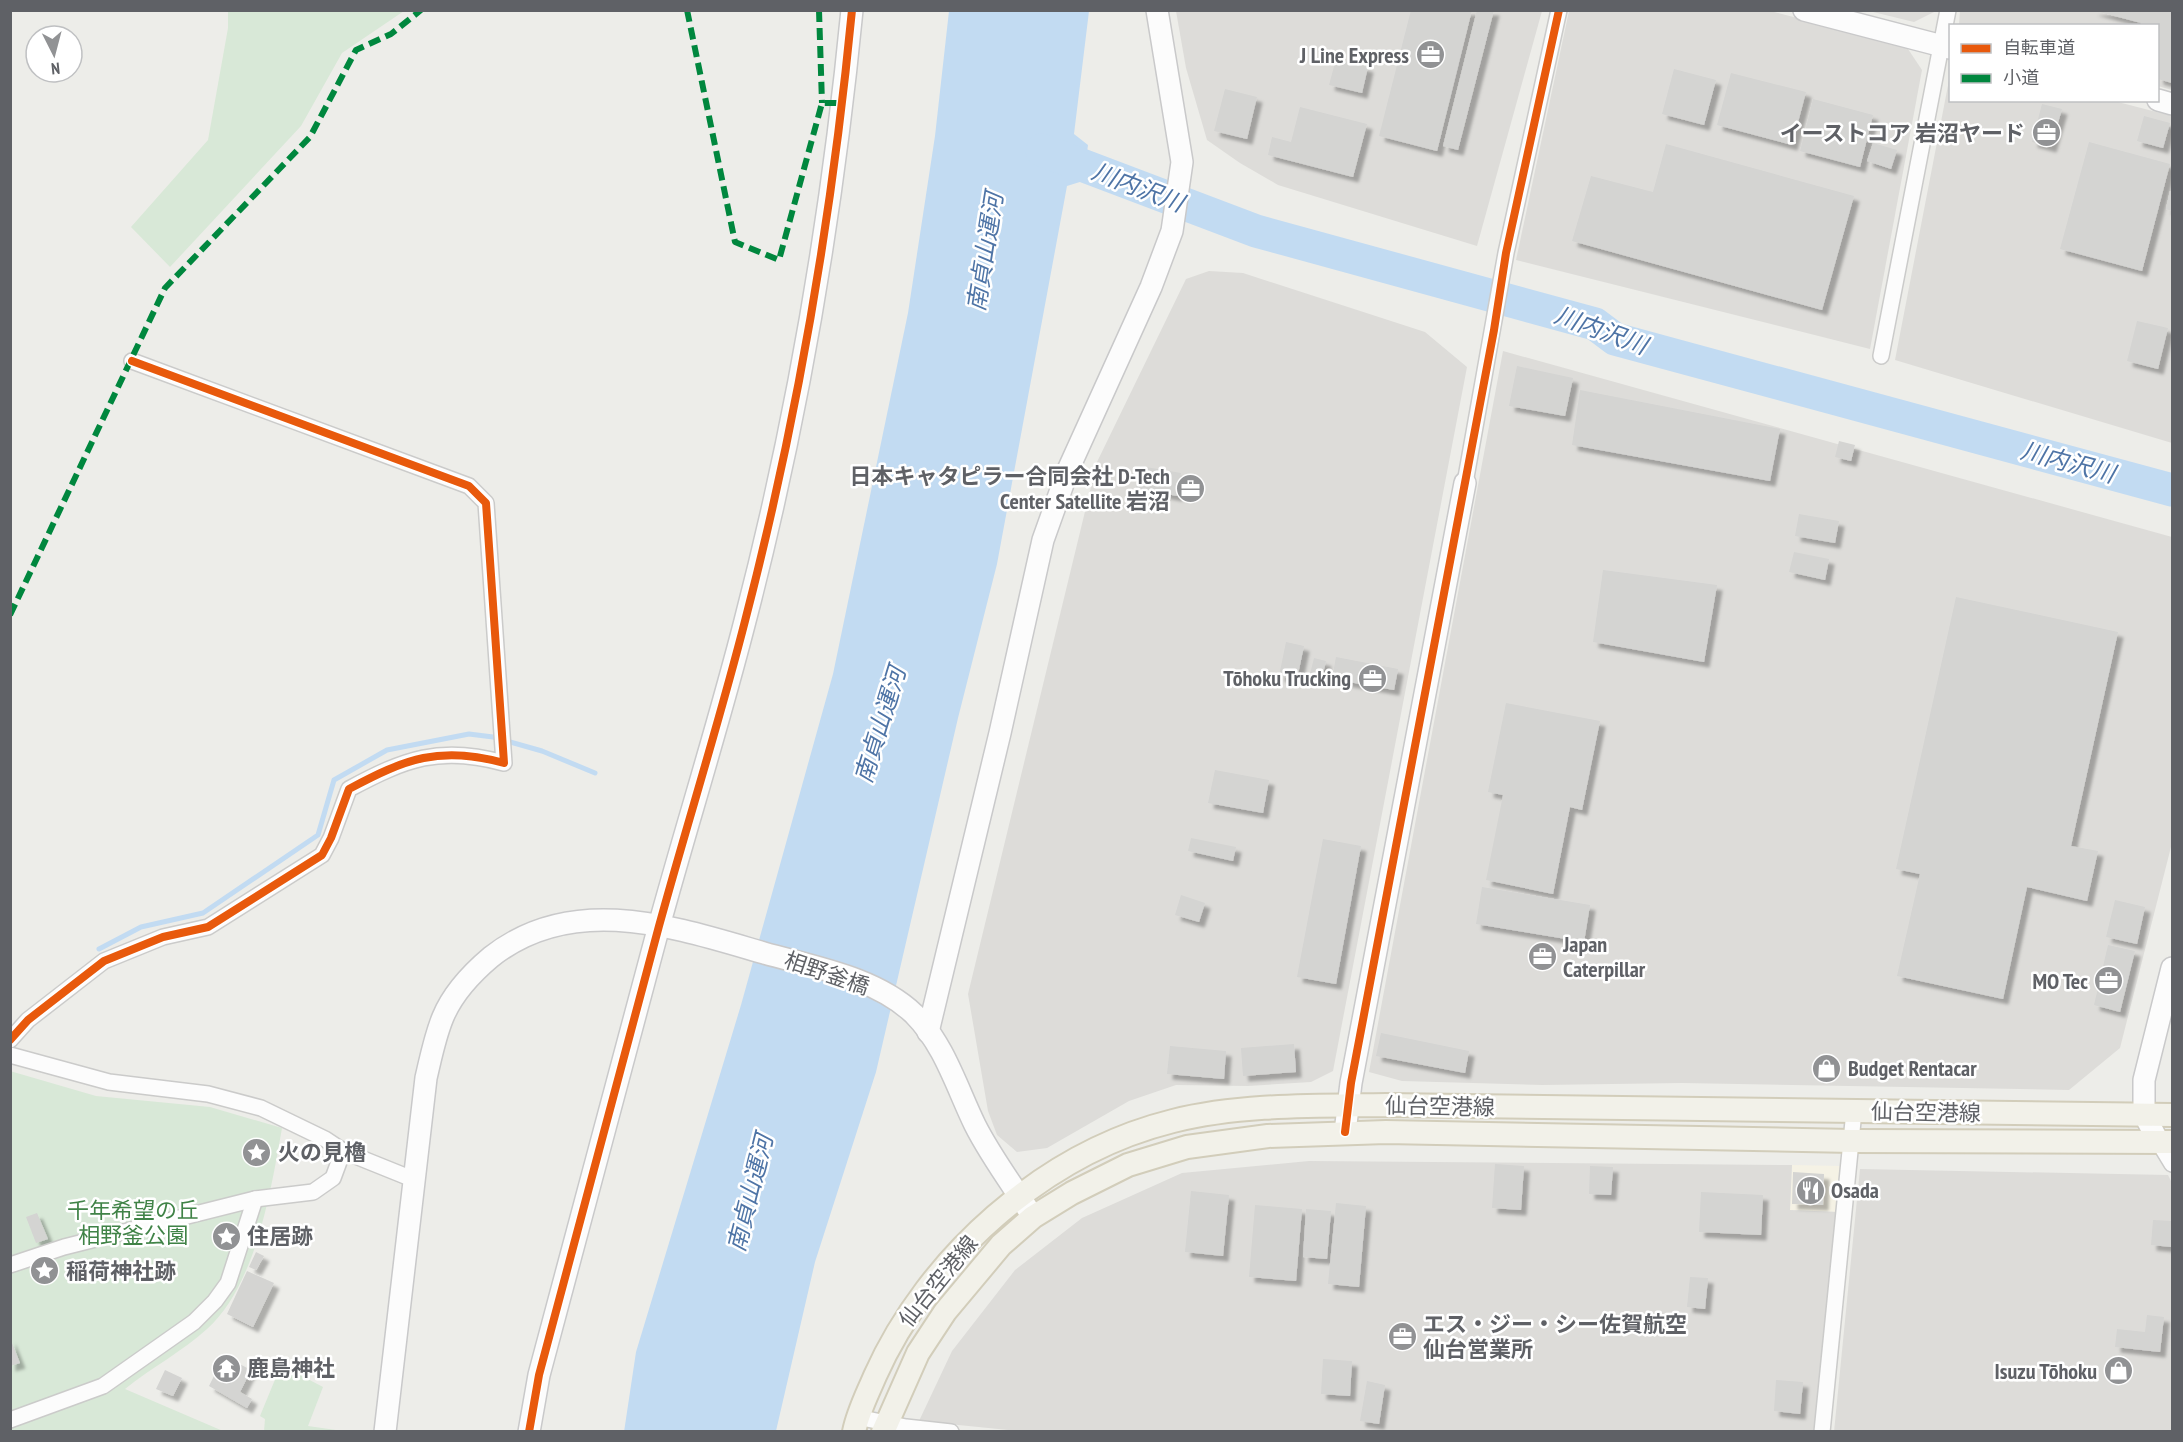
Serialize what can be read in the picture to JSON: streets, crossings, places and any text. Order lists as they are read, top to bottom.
{
  "streets": {
    "main road": ["仙台空港線"],
    "street": ["相野釜橋"]
  },
  "crossings": [
    ["相野釜橋", "仙台空港線"]
  ],
  "water": ["川内沢川", "南貞山運河"],
  "parks": ["千年希望の丘 相野釜公園"],
  "places": {
    "office": [
      "J Line Express",
      "イーストコア 岩沼ヤード",
      "日本キャタピラー合同会社 D-Tech Center Satellite 岩沼",
      "Tōhoku Trucking",
      "Japan Caterpillar",
      "MO Tec",
      "エス・ジー・シー佐賀航空 仙台営業所"
    ],
    "shop": ["Budget Rentacar", "Isuzu Tōhoku"],
    "place": ["火の見櫓", "住居跡", "稲荷神社跡"],
    "restaurant": ["Osada"],
    "temple": ["鹿島神社"]
  },
  "legend": ["自転車道", "小道"],
  "north": "bottom"
}
